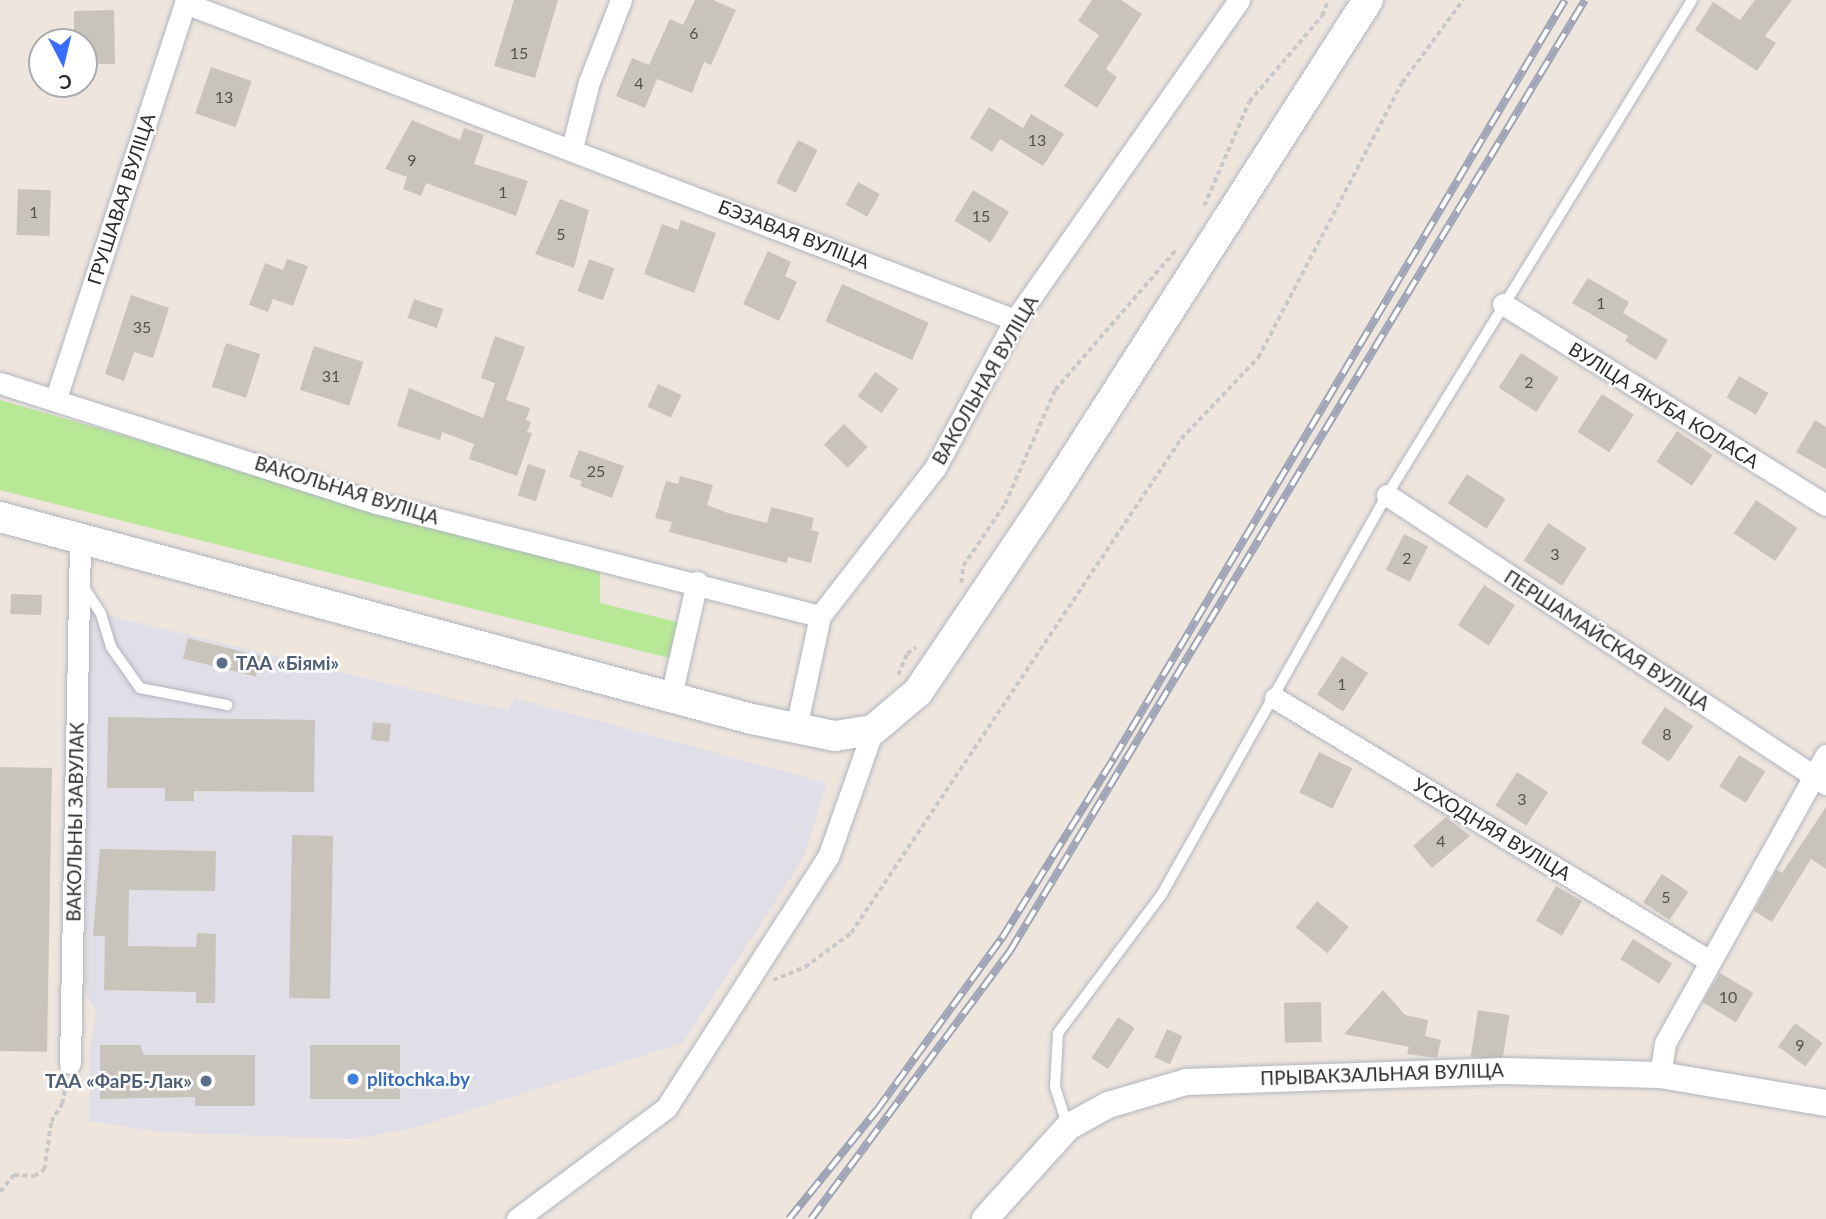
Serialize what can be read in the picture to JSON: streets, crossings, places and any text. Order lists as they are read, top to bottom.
{
  "streets": {
    "street": [
      "ГРУШАВАЯ ВУЛІЦА",
      "БЭЗАВАЯ ВУЛІЦА",
      "ВАКОЛЬНАЯ ВУЛІЦА",
      "ВУЛІЦА ЯКУБА КОЛАСА",
      "ПЕРШАМАЙСКАЯ ВУЛІЦА",
      "ВАКОЛЬНЫ ЗАВУЛАК",
      "УСХОДНЯЯ ВУЛІЦА",
      "ПРЫВАКЗАЛЬНАЯ ВУЛІЦА"
    ]
  },
  "crossings": [
    ["ГРУШАВАЯ ВУЛІЦА", "БЭЗАВАЯ ВУЛІЦА"],
    ["ГРУШАВАЯ ВУЛІЦА", "ВАКОЛЬНАЯ ВУЛІЦА"],
    ["БЭЗАВАЯ ВУЛІЦА", "ВАКОЛЬНАЯ ВУЛІЦА"]
  ],
  "places": ["ТАА «Біямі»", "plitochka.by", "ТАА «ФаРБ-Лак»"],
  "house_numbers": [
    "6",
    "15",
    "4",
    "13",
    "13",
    "9",
    "1",
    "1",
    "15",
    "5",
    "1",
    "35",
    "31",
    "2",
    "25",
    "3",
    "2",
    "1",
    "8",
    "3",
    "4",
    "5",
    "10",
    "9"
  ],
  "north": "bottom"
}
